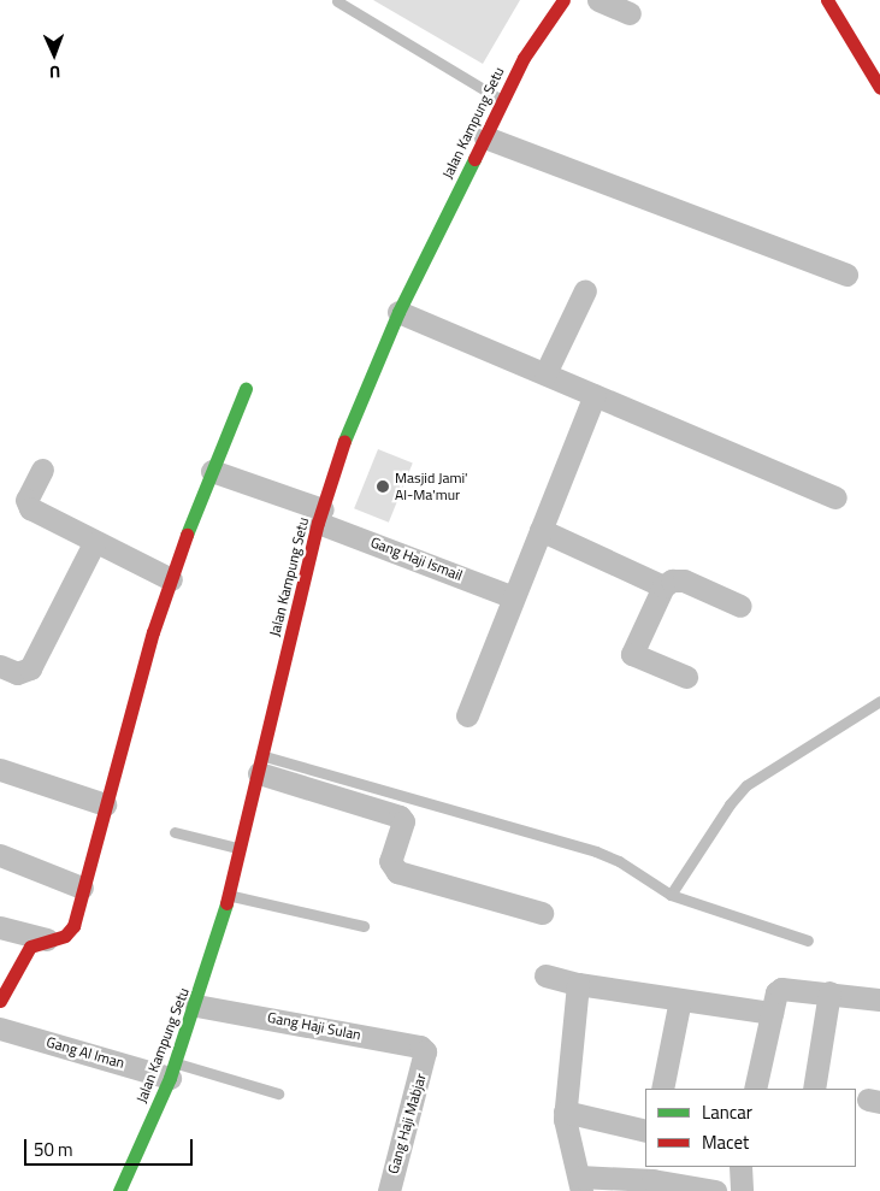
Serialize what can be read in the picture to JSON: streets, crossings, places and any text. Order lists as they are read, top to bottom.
{
  "streets": {
    "main road": ["Jalan Kampung Setu"],
    "street": [
      "Gang Haji Ismail",
      "Gang Haji Sulan",
      "Gang Al Iman",
      "Gang Haji Mabjar"
    ]
  },
  "crossings": [
    ["Jalan Kampung Setu", "Gang Haji Ismail"],
    ["Jalan Kampung Setu", "Gang Haji Sulan"],
    ["Jalan Kampung Setu", "Gang Al Iman"],
    ["Gang Haji Sulan", "Gang Haji Mabjar"]
  ],
  "places": ["Masjid Jami' Al-Ma'mur"],
  "legend": ["Lancar", "Macet"],
  "scale_bar": "50 m",
  "north": "bottom"
}
